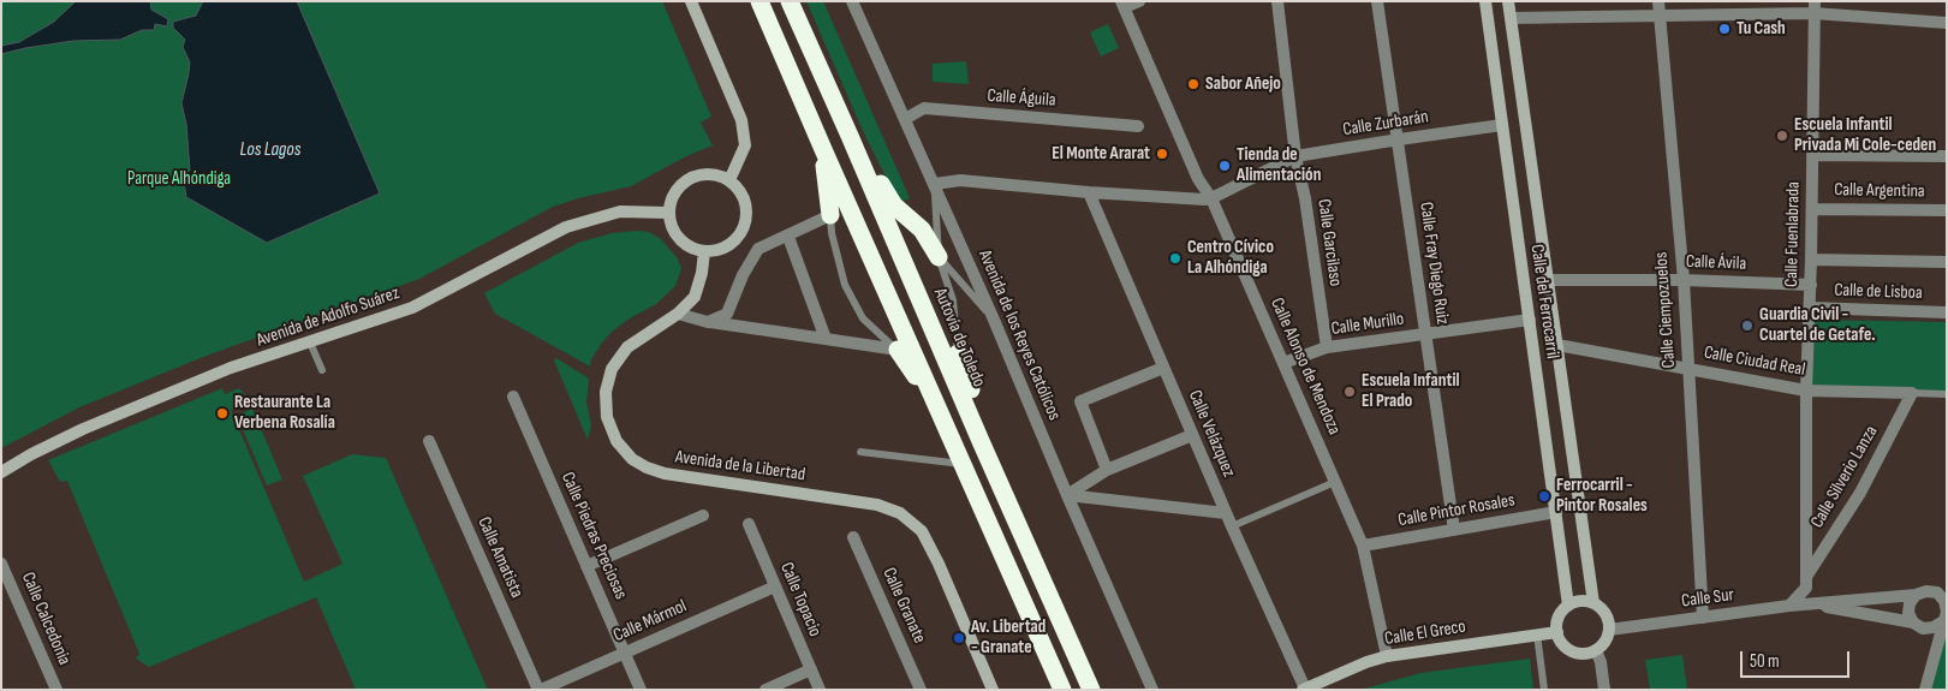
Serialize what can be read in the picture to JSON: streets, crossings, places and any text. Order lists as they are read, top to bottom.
{
  "streets": {
    "highway": ["Autovía de Toledo"],
    "street": [
      "Calle Águila",
      "Calle Zurbarán",
      "Calle Argentina",
      "Calle Fuenlabrada",
      "Calle Garcilaso",
      "Calle Fray Diego Ruiz",
      "Calle Ávila",
      "Calle de Lisboa",
      "Calle del Ferrocarril",
      "Calle Ciempozuelos",
      "Avenida de Adolfo Suárez",
      "Calle Murillo",
      "Avenida de los Reyes Católicos",
      "Calle Ciudad Real",
      "Calle Alonso de Mendoza",
      "Calle Velázquez",
      "Avenida de la Libertad",
      "Calle Silverio Lanza",
      "Calle Pintor Rosales",
      "Calle Piedras Preciosas",
      "Calle Amatista",
      "Calle Sur",
      "Calle Topacio",
      "Calle Granate",
      "Calle Calcedonia",
      "Calle Mármol",
      "Calle El Greco"
    ]
  },
  "crossings": [
    ["Calle Águila", "Avenida de los Reyes Católicos"],
    ["Calle Zurbarán", "Calle Garcilaso"],
    ["Calle Zurbarán", "Calle Fray Diego Ruiz"],
    ["Calle Zurbarán", "Calle del Ferrocarril"],
    ["Calle Zurbarán", "Calle Alonso de Mendoza"],
    ["Calle Argentina", "Calle Fuenlabrada"],
    ["Calle Fuenlabrada", "Calle Ávila"],
    ["Calle Fuenlabrada", "Calle de Lisboa"],
    ["Calle Fuenlabrada", "Calle Ciudad Real"],
    ["Calle Fuenlabrada", "Calle Silverio Lanza"],
    ["Calle Fuenlabrada", "Calle Sur"],
    ["Calle Garcilaso", "Calle Murillo"],
    ["Calle Fray Diego Ruiz", "Calle Murillo"],
    ["Calle Fray Diego Ruiz", "Calle Pintor Rosales"],
    ["Calle Ávila", "Calle del Ferrocarril"],
    ["Calle Ávila", "Calle Ciempozuelos"],
    ["Calle del Ferrocarril", "Calle Murillo"],
    ["Calle del Ferrocarril", "Calle Ciudad Real"],
    ["Calle del Ferrocarril", "Calle Pintor Rosales"],
    ["Calle del Ferrocarril", "Calle Sur"],
    ["Calle del Ferrocarril", "Calle El Greco"],
    ["Calle Ciempozuelos", "Calle Ciudad Real"],
    ["Calle Ciempozuelos", "Calle Sur"],
    ["Avenida de Adolfo Suárez", "Avenida de la Libertad"],
    ["Calle Murillo", "Calle Alonso de Mendoza"],
    ["Calle Ciudad Real", "Calle Silverio Lanza"],
    ["Calle Alonso de Mendoza", "Calle Pintor Rosales"],
    ["Calle Alonso de Mendoza", "Calle El Greco"],
    ["Calle Velázquez", "Calle El Greco"],
    ["Calle Piedras Preciosas", "Calle Mármol"],
    ["Calle Amatista", "Calle Mármol"],
    ["Calle Sur", "Calle El Greco"],
    ["Calle Topacio", "Calle Mármol"]
  ],
  "water": ["Los Lagos"],
  "parks": ["Parque Alhóndiga"],
  "places": [
    "Tu Cash",
    "Sabor Añejo",
    "Escuela Infantil Privada Mi Cole-ceden",
    "El Monte Ararat",
    "Tienda de Alimentación",
    "Centro Cívico La Alhóndiga",
    "Guardia Civil - Cuartel de Getafe.",
    "Escuela Infantil El Prado",
    "Restaurante La Verbena Rosalía",
    "Ferrocarril - Pintor Rosales",
    "Av. Libertad - Granate"
  ],
  "scale_bar": "50 m"
}
